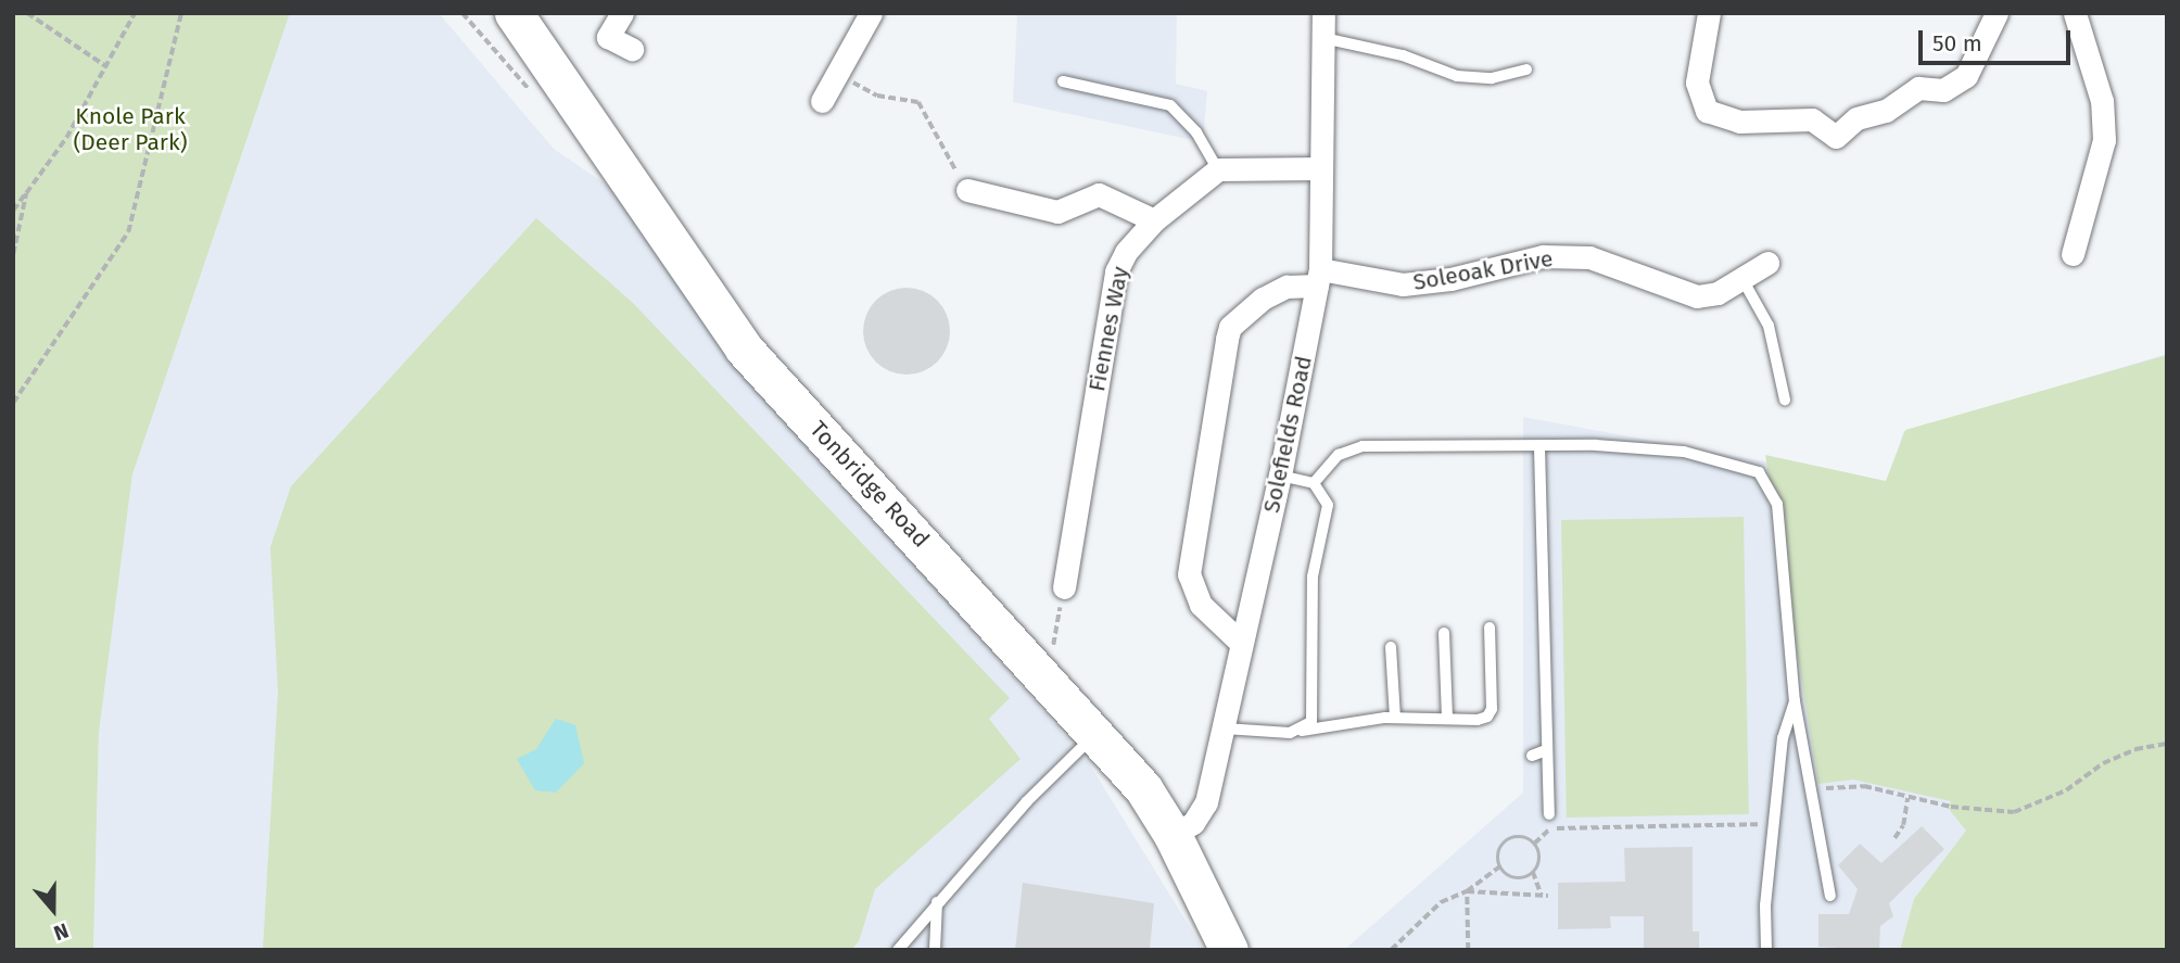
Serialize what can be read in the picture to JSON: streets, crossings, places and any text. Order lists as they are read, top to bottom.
{
  "streets": {
    "main road": ["Tonbridge Road"],
    "street": ["Soleoak Drive", "Fiennes Way", "Solefields Road"]
  },
  "crossings": [
    ["Soleoak Drive", "Solefields Road"],
    ["Solefields Road", "Tonbridge Road"]
  ],
  "parks": ["Knole Park (Deer Park)"],
  "scale_bar": "50 m",
  "north": "bottom"
}
